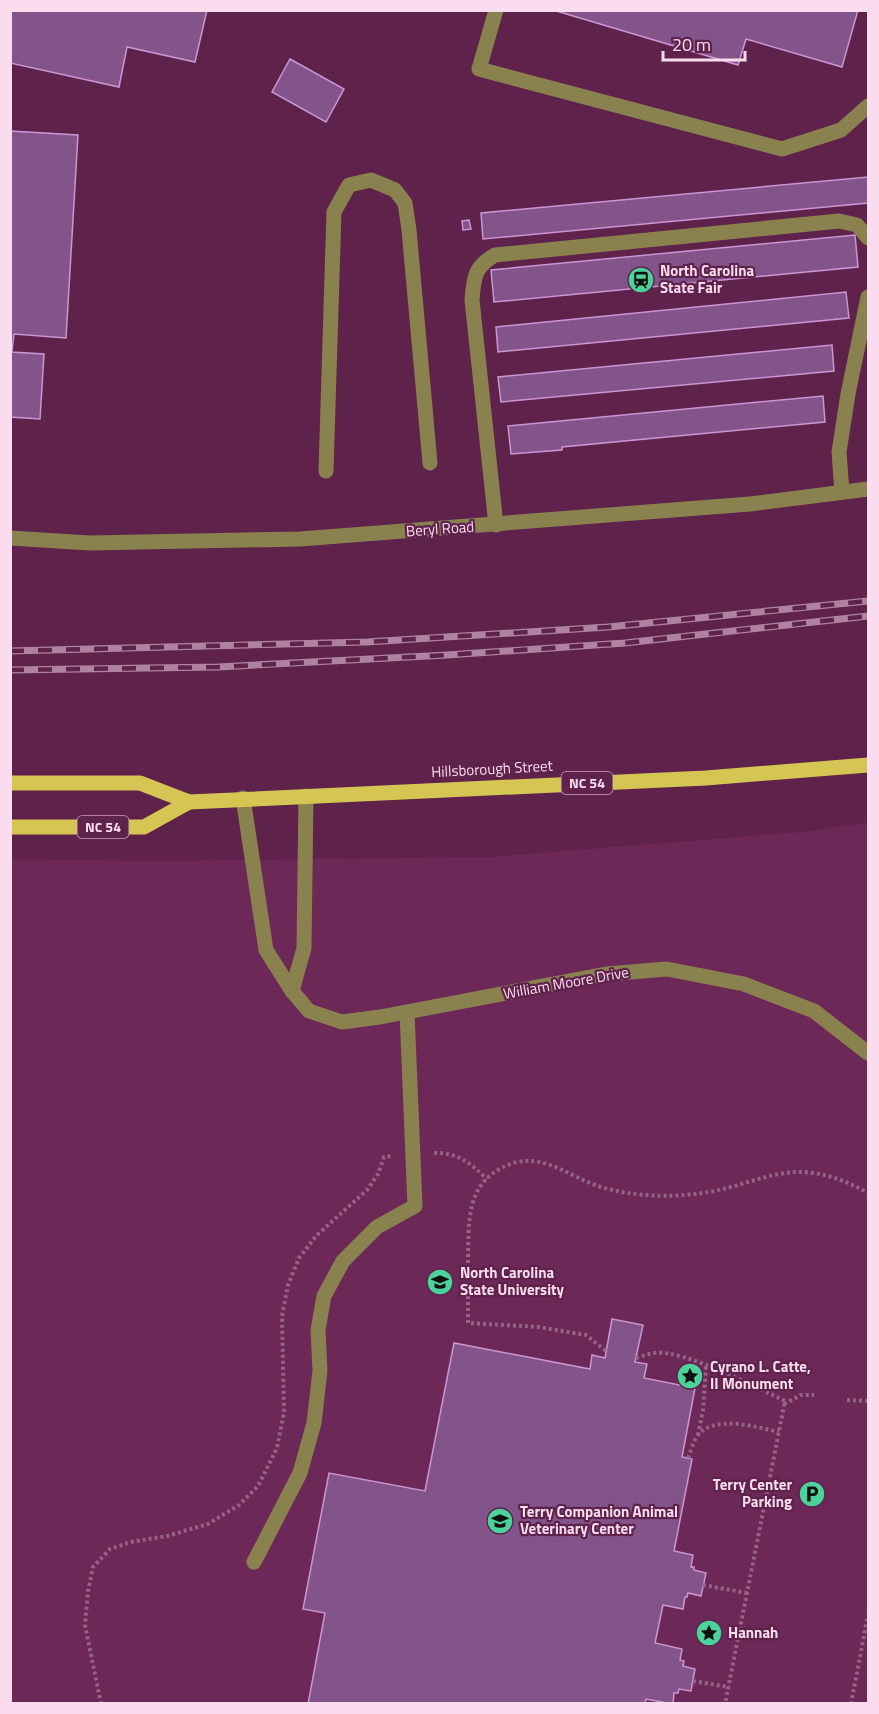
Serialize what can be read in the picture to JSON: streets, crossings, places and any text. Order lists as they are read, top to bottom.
{
  "streets": {
    "main road": ["Hillsborough Street", "NC 54"],
    "street": ["Beryl Road", "William Moore Drive"]
  },
  "crossings": [
    ["Hillsborough Street", "William Moore Drive"]
  ],
  "places": {
    "station": ["North Carolina State Fair"],
    "school or university": ["North Carolina State University", "Terry Companion Animal Veterinary Center"],
    "place": ["Cyrano L. Catte, II Monument", "Hannah"],
    "parking": ["Terry Center Parking"]
  },
  "scale_bar": "20 m"
}
